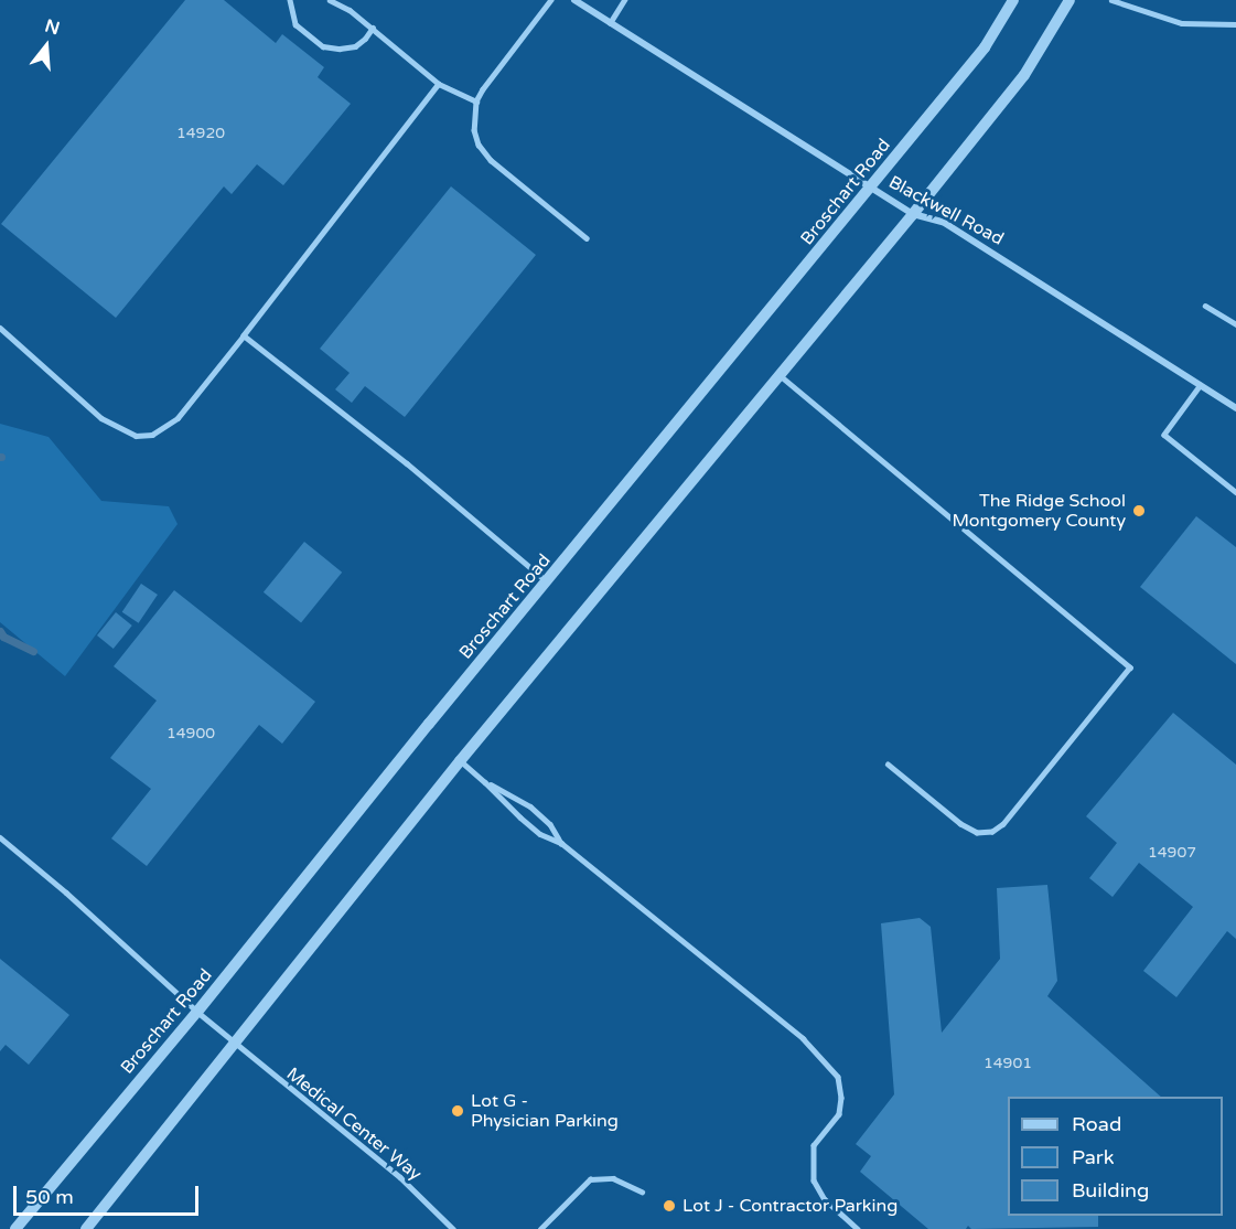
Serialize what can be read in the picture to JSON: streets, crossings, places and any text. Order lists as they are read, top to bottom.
{
  "streets": {
    "street": ["Broschart Road", "Blackwell Road"],
    "lane": ["Medical Center Way"]
  },
  "crossings": [
    ["Broschart Road", "Blackwell Road"],
    ["Broschart Road", "Medical Center Way"]
  ],
  "places": ["The Ridge School Montgomery County", "Lot G - Physician Parking", "Lot J - Contractor Parking"],
  "house_numbers": [
    "14920",
    "14900",
    "14907",
    "14901"
  ],
  "legend": ["Road", "Park", "Building"],
  "scale_bar": "50 m",
  "north": "top"
}
